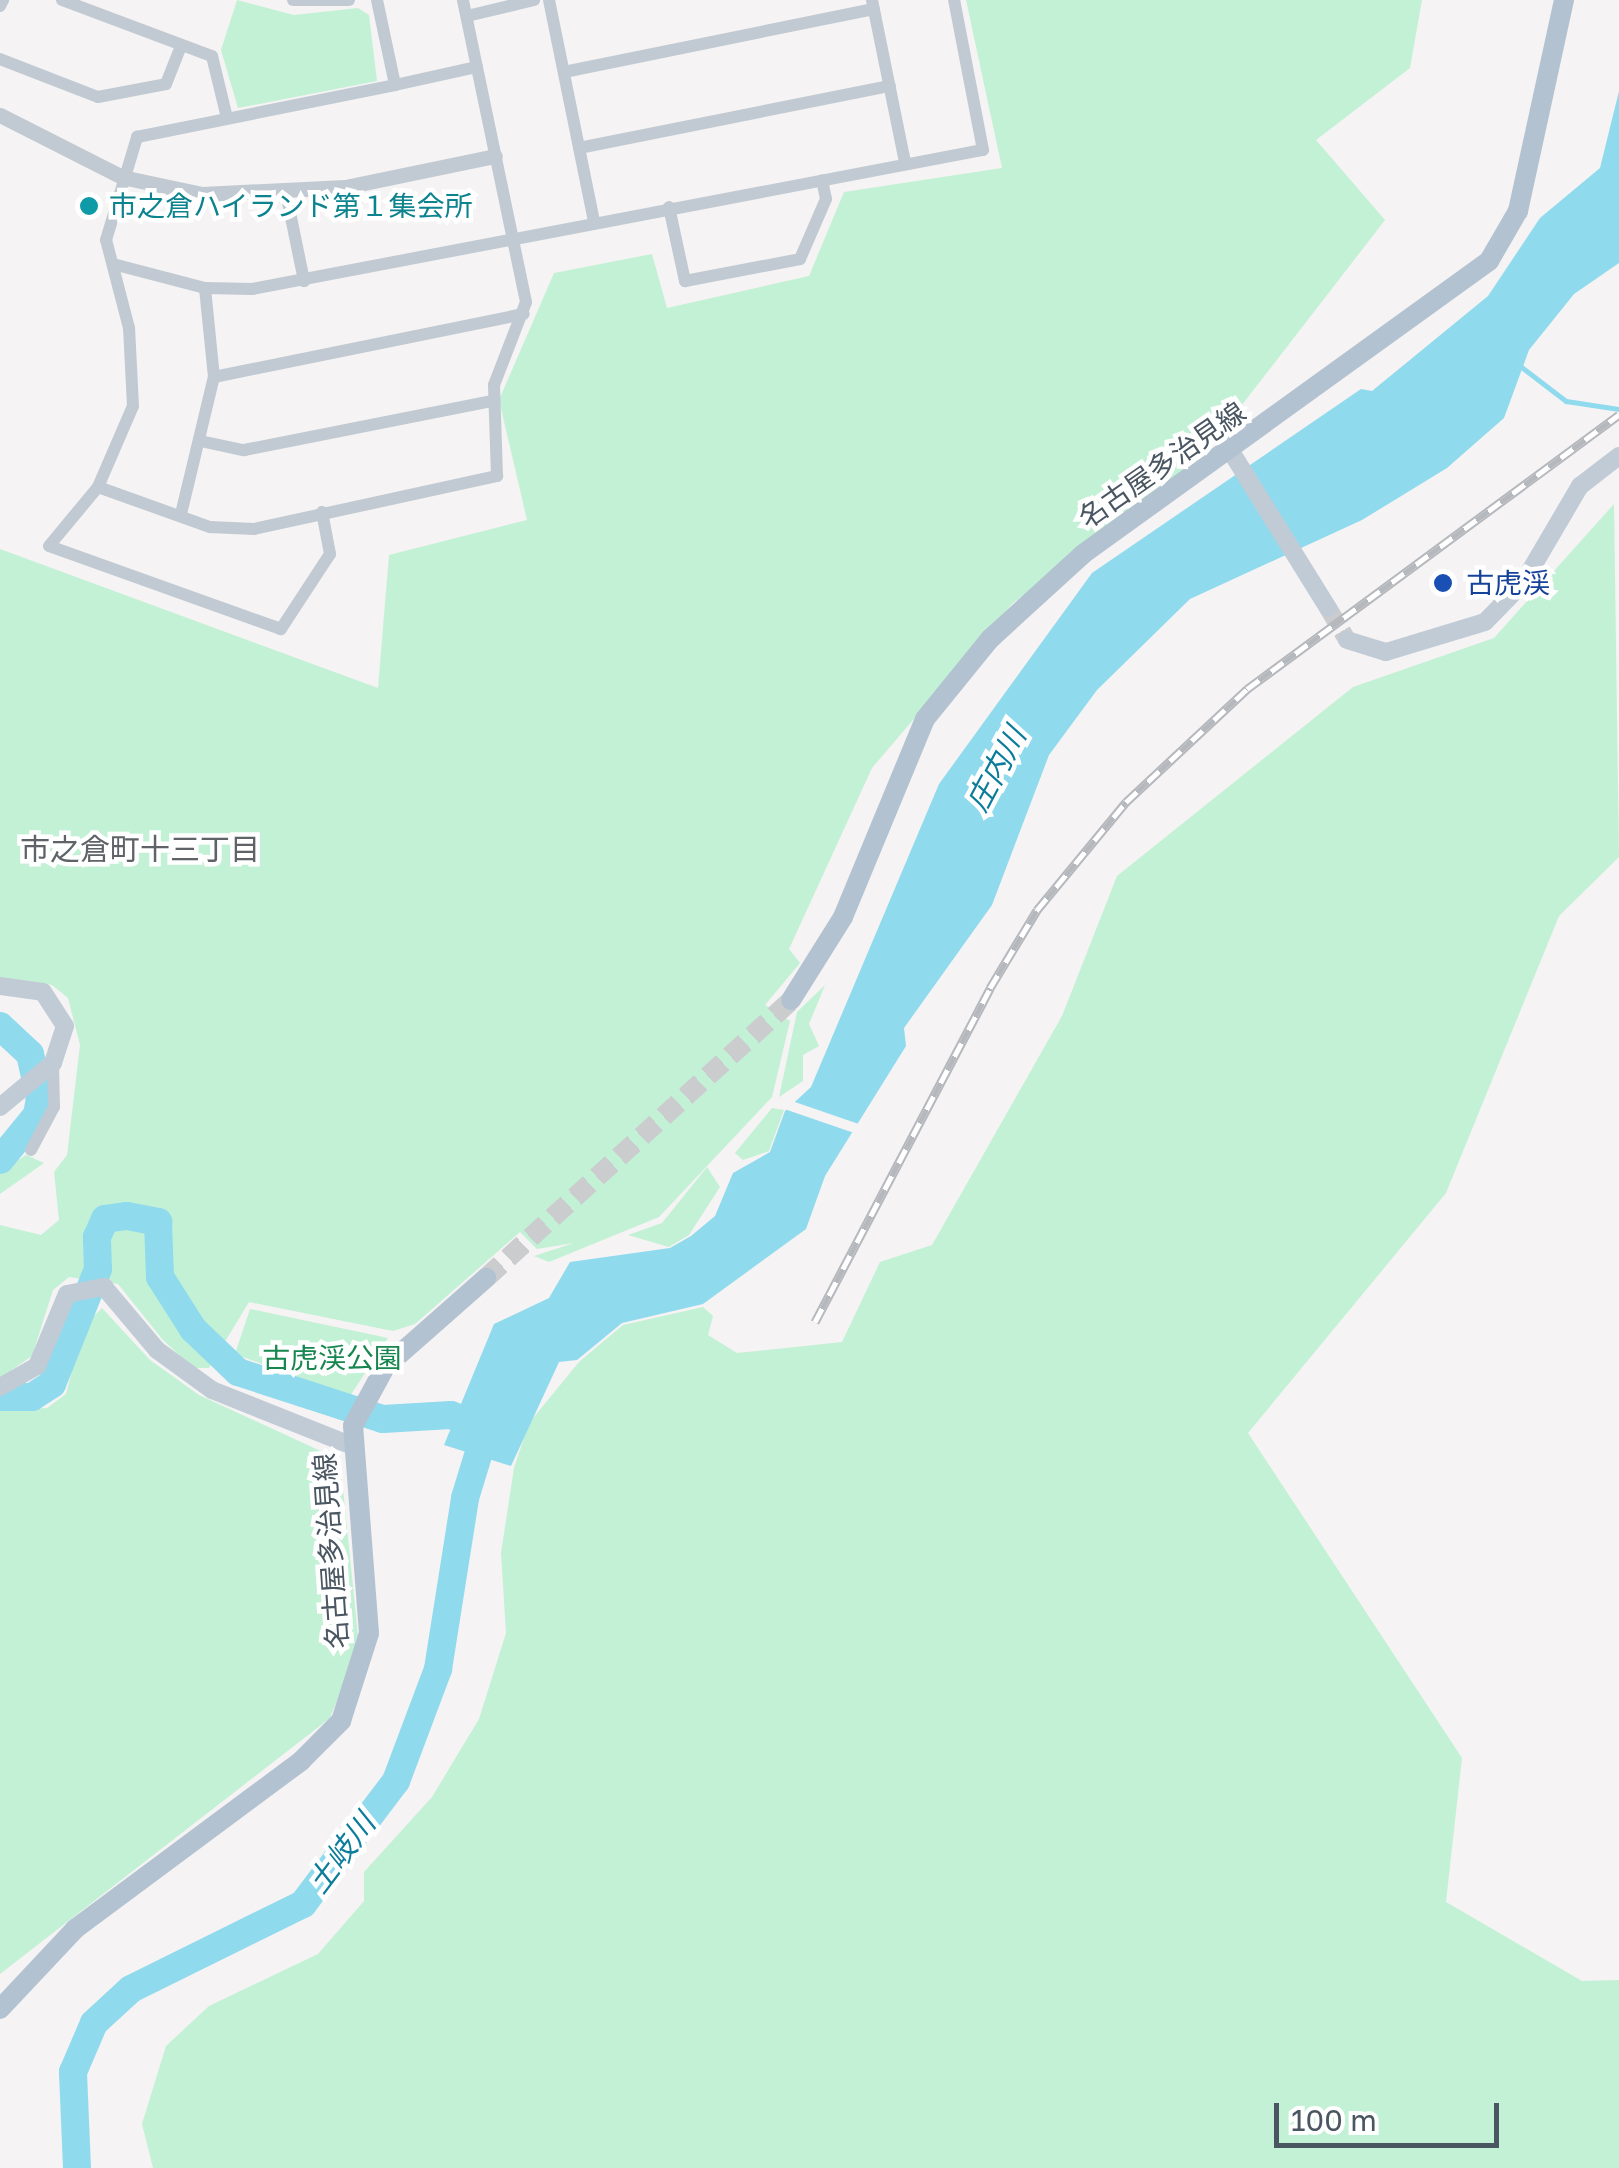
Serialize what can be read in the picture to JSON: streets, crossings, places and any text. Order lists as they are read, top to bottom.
{
  "streets": {
    "main road": ["名古屋多治見線"]
  },
  "districts": ["市之倉町十三丁目"],
  "water": ["庄内川", "土岐川"],
  "parks": ["古虎渓公園"],
  "places": ["市之倉ハイランド第１集会所", "古虎渓"],
  "scale_bar": "100 m"
}
